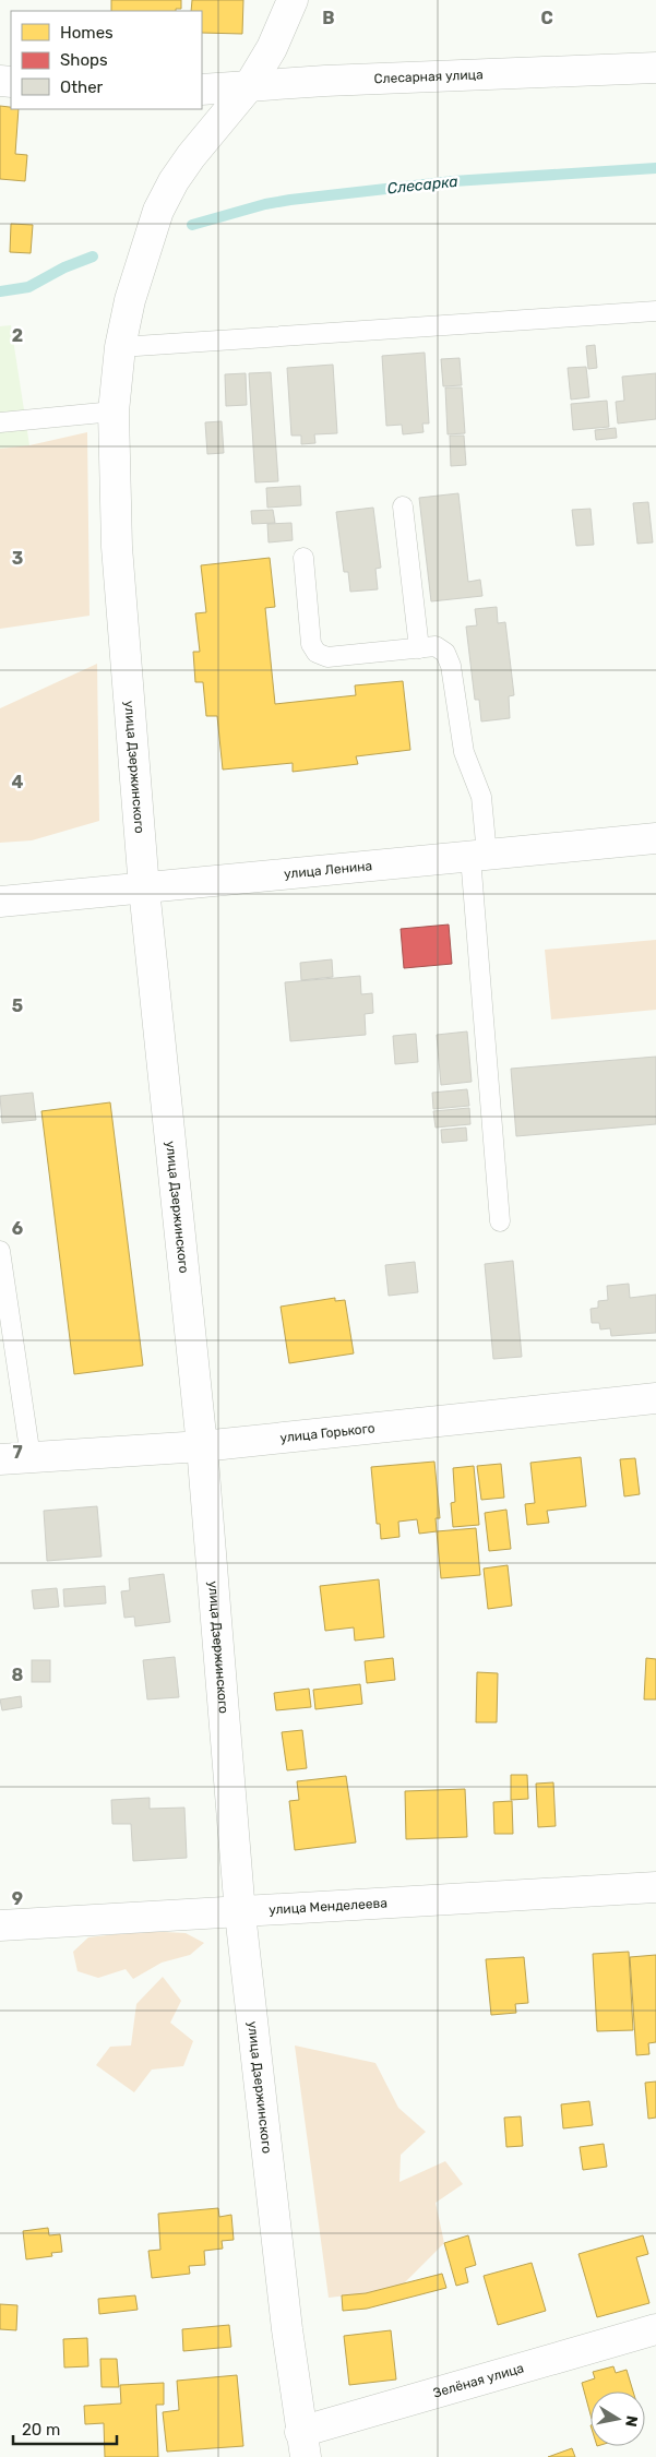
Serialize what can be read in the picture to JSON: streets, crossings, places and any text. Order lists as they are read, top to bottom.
{
  "streets": {
    "main road": [
      "Слесарная улица",
      "улица Дзержинского",
      "улица Ленина",
      "улица Горького",
      "улица Менделеева",
      "Зелёная улица"
    ]
  },
  "crossings": [
    ["Слесарная улица", "улица Дзержинского"],
    ["улица Дзержинского", "улица Ленина"],
    ["улица Дзержинского", "улица Горького"],
    ["улица Дзержинского", "улица Менделеева"],
    ["улица Дзержинского", "Зелёная улица"]
  ],
  "water": ["Слесарка"],
  "legend": ["Homes", "Shops", "Other"],
  "scale_bar": "20 m",
  "north": "right",
  "grid": {
    "columns": ["B", "C"],
    "rows": [
      "2",
      "3",
      "4",
      "5",
      "6",
      "7",
      "8",
      "9"
    ]
  }
}
